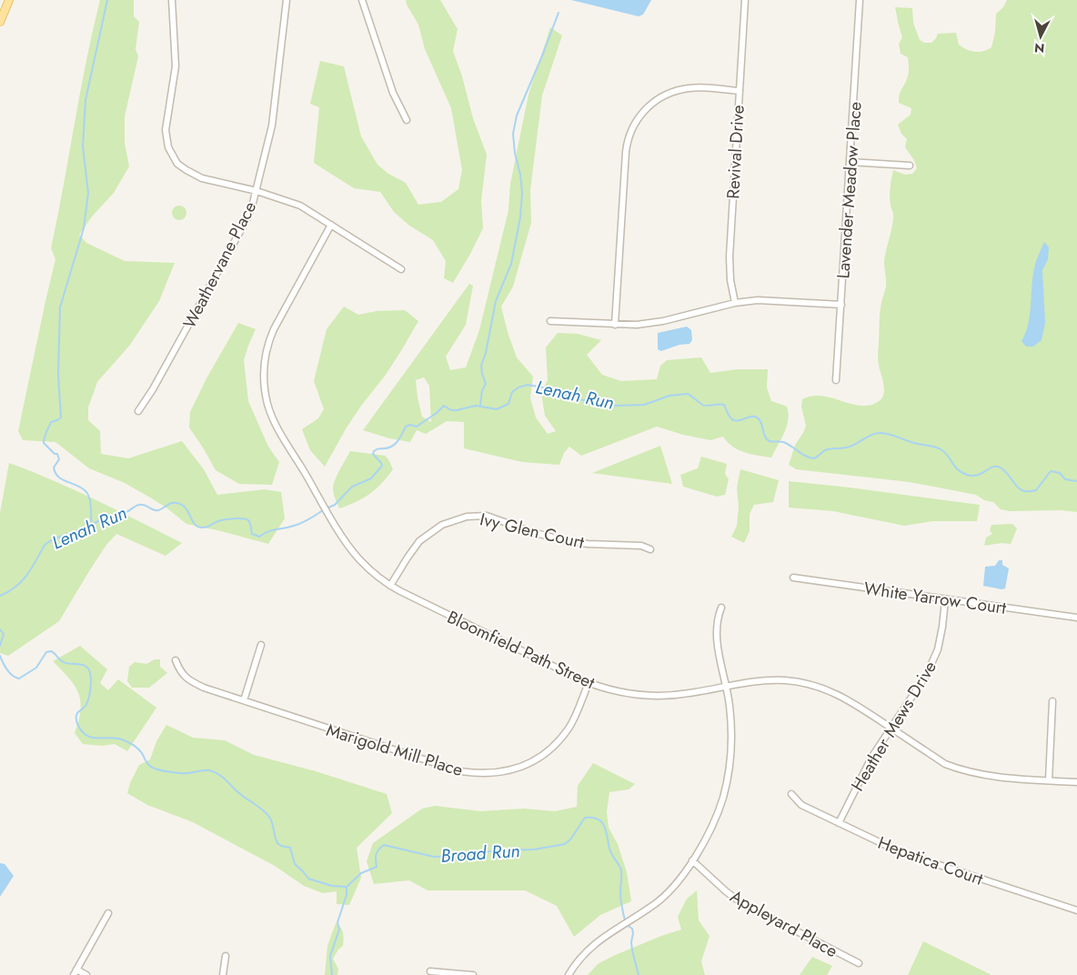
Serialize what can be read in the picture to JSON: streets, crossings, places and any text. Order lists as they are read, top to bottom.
{
  "streets": {
    "street": [
      "Revival Drive",
      "Lavender Meadow Place",
      "Weathervane Place",
      "Ivy Glen Court",
      "White Yarrow Court",
      "Bloomfield Path Street",
      "Heather Mews Drive",
      "Marigold Mill Place",
      "Hepatica Court",
      "Appleyard Place"
    ]
  },
  "crossings": [
    ["Ivy Glen Court", "Bloomfield Path Street"],
    ["White Yarrow Court", "Heather Mews Drive"],
    ["Bloomfield Path Street", "Heather Mews Drive"],
    ["Bloomfield Path Street", "Marigold Mill Place"],
    ["Heather Mews Drive", "Hepatica Court"]
  ],
  "water": ["Lenah Run", "Broad Run"],
  "north": "bottom"
}
